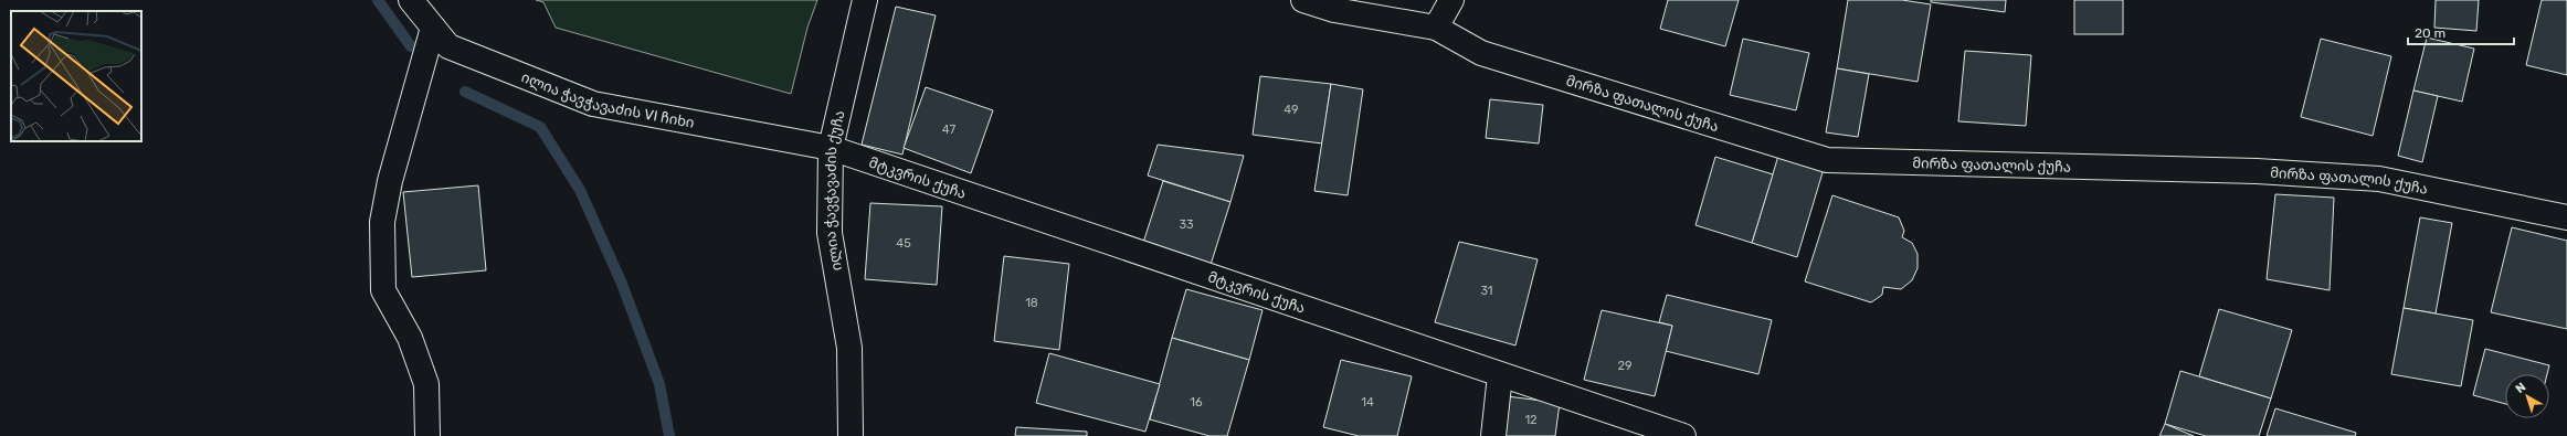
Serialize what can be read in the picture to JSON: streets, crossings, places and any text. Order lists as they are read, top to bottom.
{
  "streets": {
    "street": [
      "ილია ჭავჭავაძის VI ჩიხი",
      "მირზა ფათალის ქუჩა",
      "მტკვრის ქუჩა",
      "ილია ჭავჭავაძის ქუჩა"
    ]
  },
  "crossings": [
    ["ილია ჭავჭავაძის VI ჩიხი", "მტკვრის ქუჩა"],
    ["ილია ჭავჭავაძის VI ჩიხი", "ილია ჭავჭავაძის ქუჩა"],
    ["მტკვრის ქუჩა", "ილია ჭავჭავაძის ქუჩა"]
  ],
  "house_numbers": [
    "49",
    "47",
    "33",
    "45",
    "31",
    "18",
    "29",
    "16",
    "14",
    "12"
  ],
  "scale_bar": "20 m",
  "north": "top left"
}
